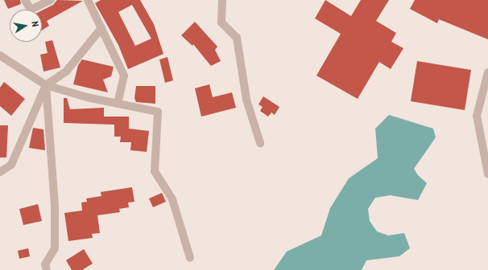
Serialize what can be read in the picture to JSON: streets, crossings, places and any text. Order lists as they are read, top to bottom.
{
  "north": "right"
}
